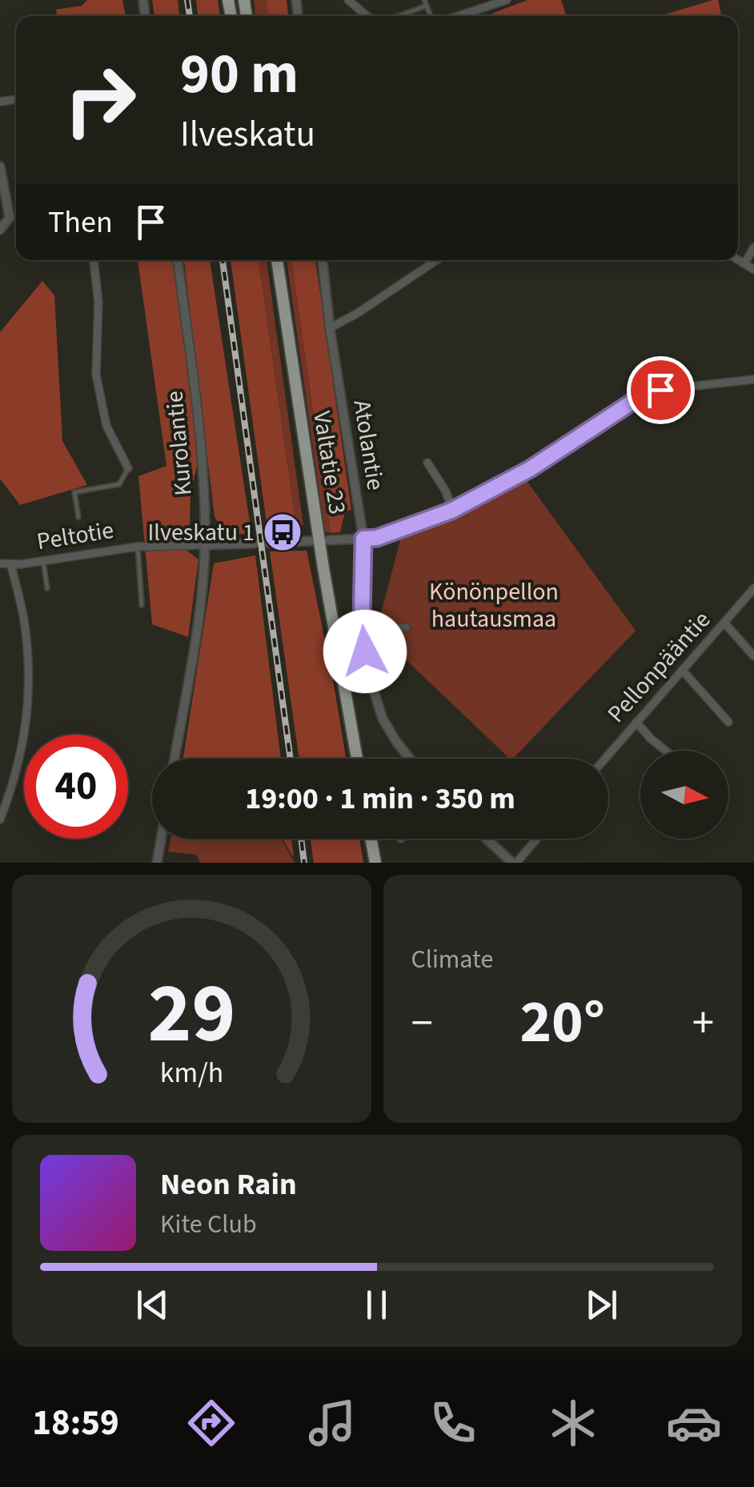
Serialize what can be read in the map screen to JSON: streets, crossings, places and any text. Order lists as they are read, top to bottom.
{
  "streets": {
    "highway": ["Valtatie 23"],
    "street": [
      "Kurolantie",
      "Atolantie",
      "Peltotie",
      "Pellonpääntie"
    ]
  },
  "crossings": [
    ["Kurolantie", "Peltotie"]
  ],
  "parks": ["Könönpellon hautausmaa"],
  "places": {
    "bus stop": ["Ilveskatu 1"]
  },
  "north": "right",
  "page": {
    "turn": ["90 m", "Ilveskatu"],
    "then": "Then",
    "limit": "40",
    "trip": "19:00 · 1 min · 350 m",
    "tile": "Climate",
    "heat": ["−", "20°", "+"],
    "song": ["Neon Rain", "Kite Club"],
    "tabs": "18:59",
    "gauge": ["29", "km/h"]
  }
}
